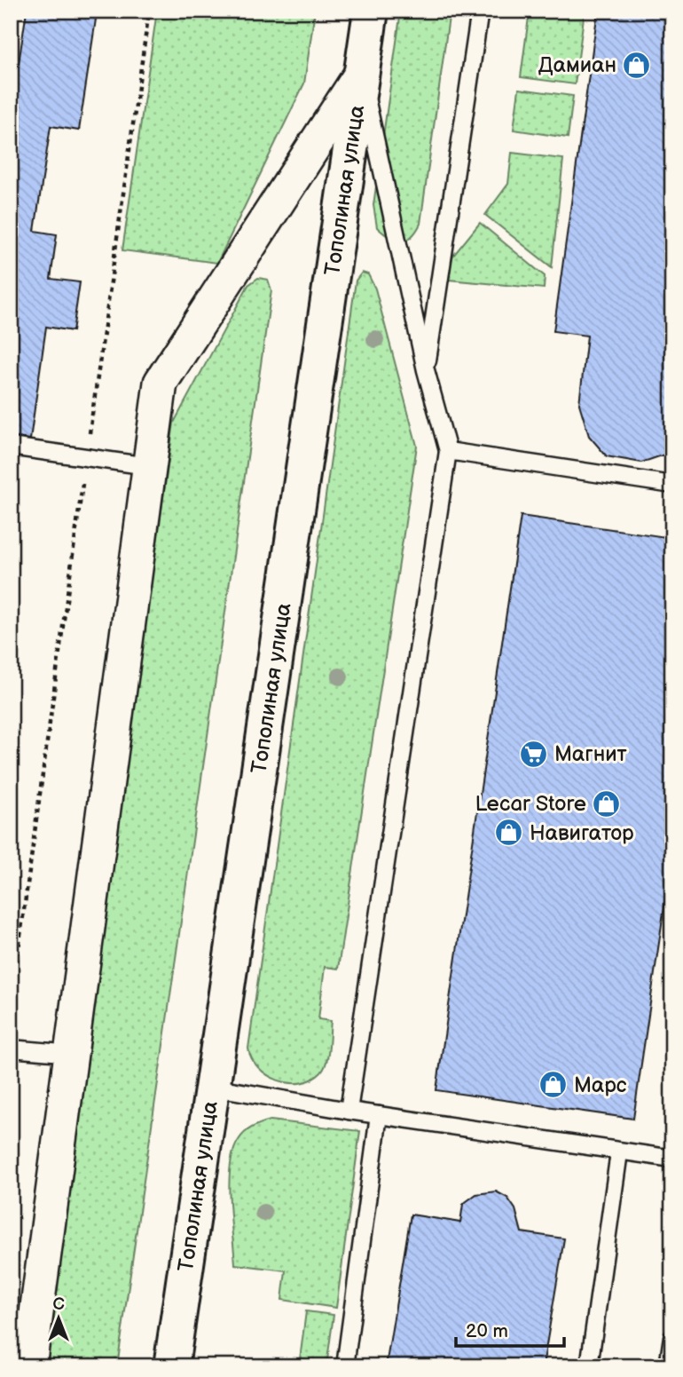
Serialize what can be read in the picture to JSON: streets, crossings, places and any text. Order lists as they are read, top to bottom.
{
  "streets": {
    "main road": ["Тополиная улица"]
  },
  "places": {
    "shop": [
      "Дамиан",
      "Lecar Store",
      "Навигатор",
      "Марс"
    ],
    "supermarket": ["Магнит"]
  },
  "scale_bar": "20 m",
  "north": "top"
}
